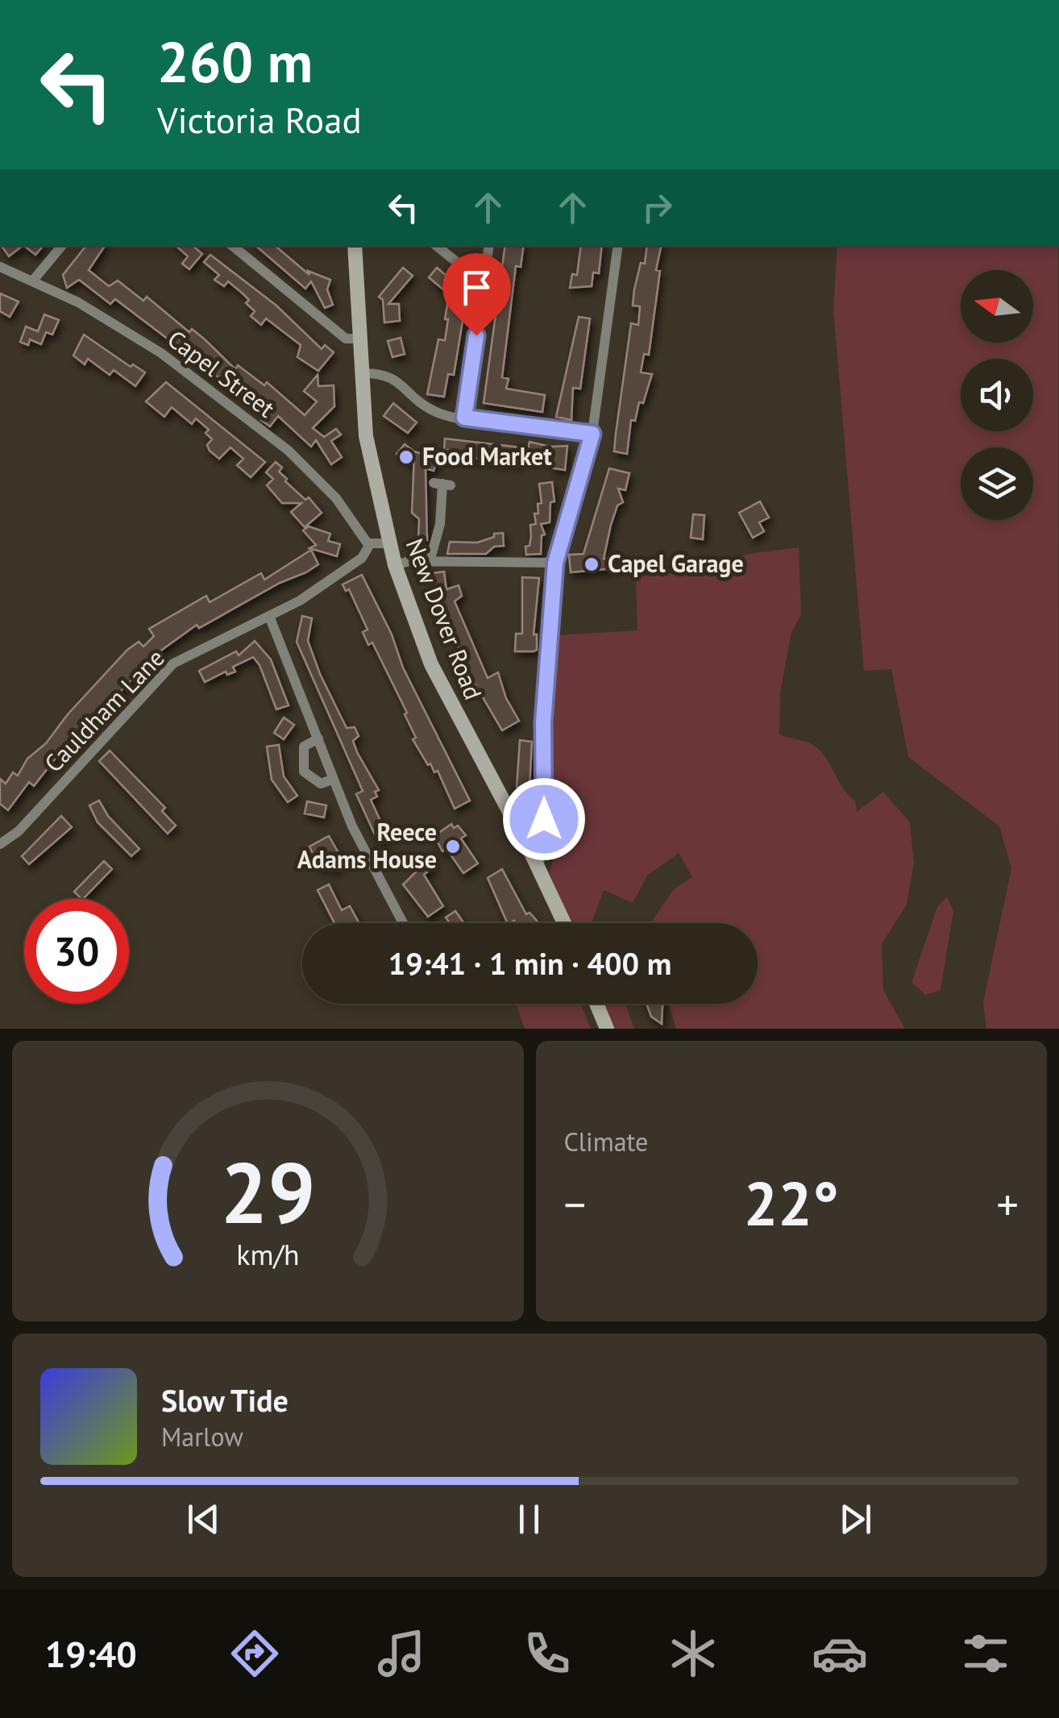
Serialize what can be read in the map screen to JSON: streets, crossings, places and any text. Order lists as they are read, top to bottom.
{
  "streets": {
    "main road": ["New Dover Road"],
    "street": ["Capel Street", "Cauldham Lane"]
  },
  "crossings": [
    ["Capel Street", "Cauldham Lane"]
  ],
  "places": ["Food Market", "Capel Garage", "Reece Adams House"],
  "north": "left",
  "page": {
    "turn": ["260 m", "Victoria Road"],
    "limit": "30",
    "trip": "19:41 · 1 min · 400 m",
    "tile": "Climate",
    "heat": ["−", "22°", "+"],
    "song": ["Slow Tide", "Marlow"],
    "tabs": "19:40",
    "gauge": ["29", "km/h"]
  }
}
